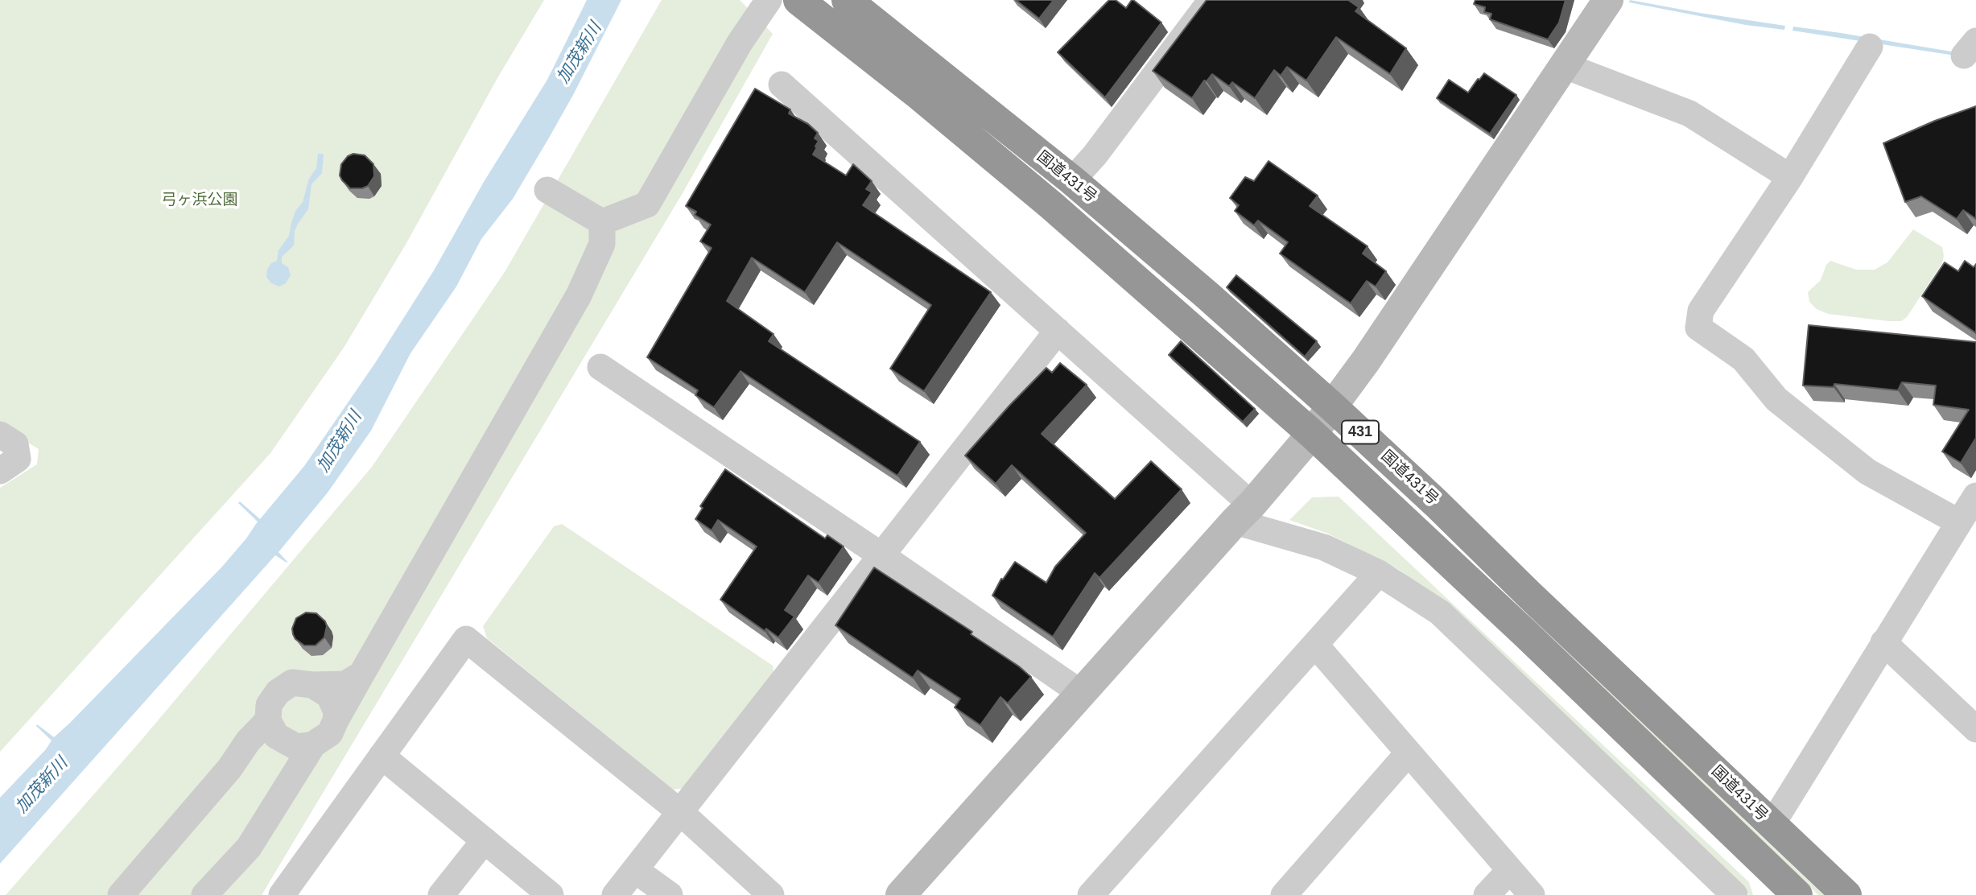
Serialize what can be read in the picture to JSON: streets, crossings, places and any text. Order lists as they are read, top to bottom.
{
  "streets": {
    "highway": ["国道431号", "431"]
  },
  "water": ["加茂新川"],
  "parks": ["弓ヶ浜公園"]
}
